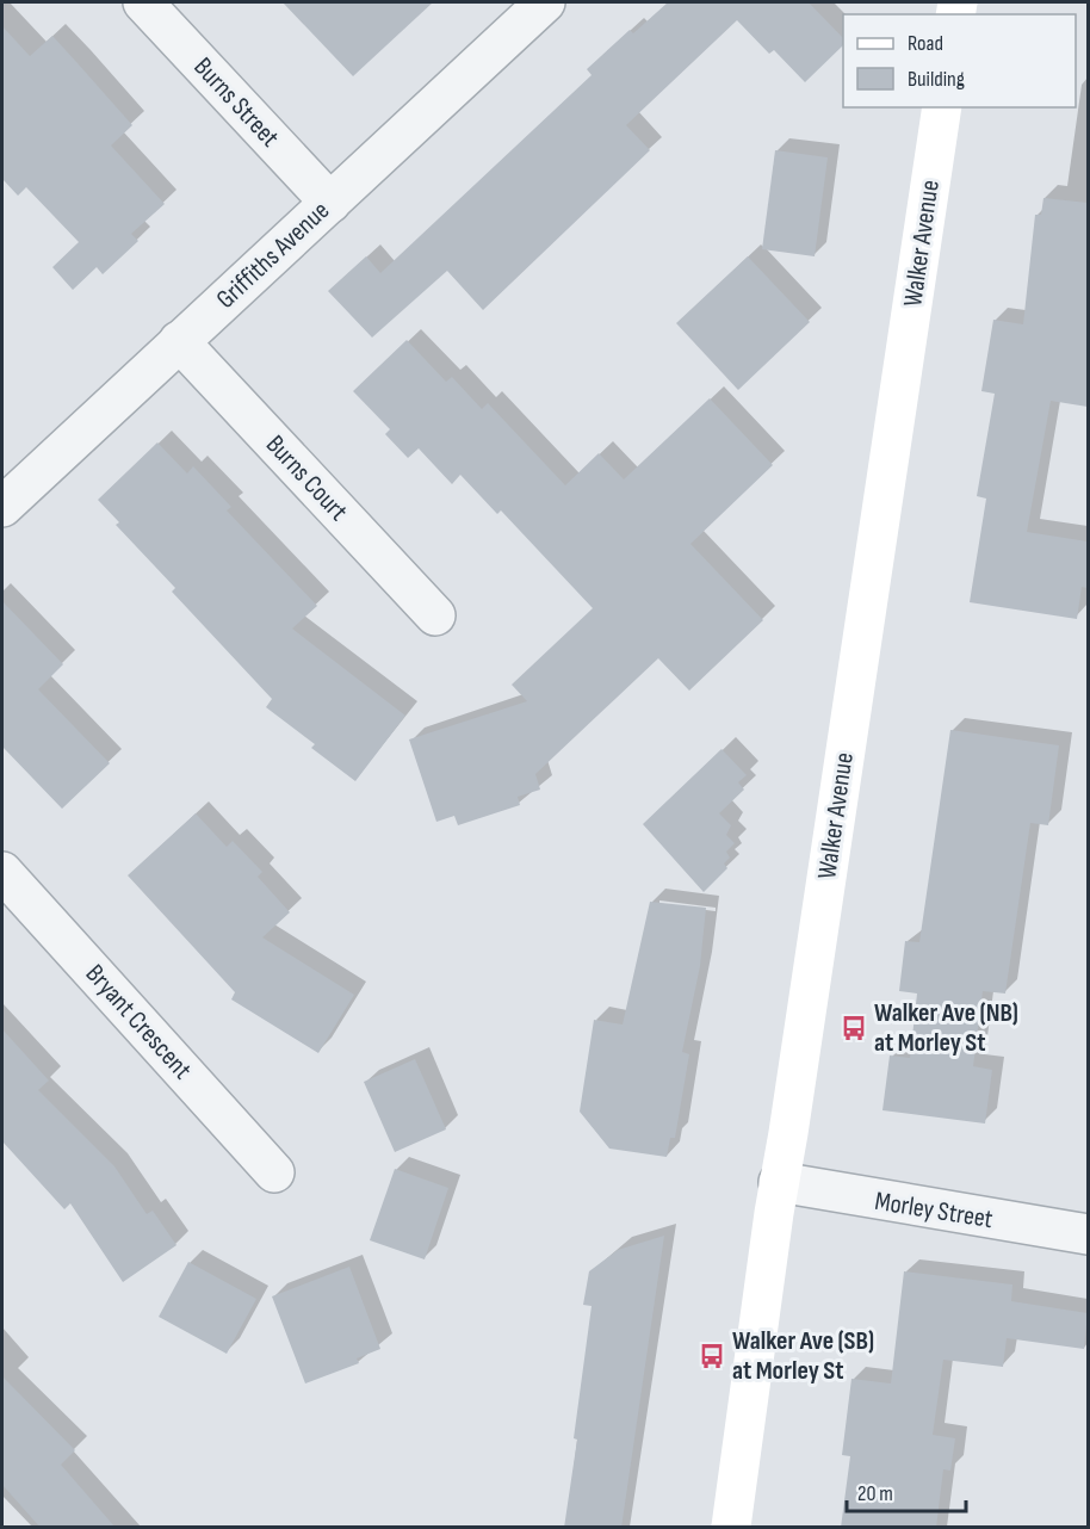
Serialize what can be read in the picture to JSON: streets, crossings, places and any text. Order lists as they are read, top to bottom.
{
  "streets": {
    "street": [
      "Burns Street",
      "Walker Avenue",
      "Griffiths Avenue",
      "Burns Court",
      "Bryant Crescent",
      "Morley Street"
    ]
  },
  "crossings": [
    ["Burns Street", "Griffiths Avenue"],
    ["Walker Avenue", "Morley Street"],
    ["Griffiths Avenue", "Burns Court"]
  ],
  "places": {
    "bus stop": ["Walker Ave (NB) at Morley St", "Walker Ave (SB) at Morley St"]
  },
  "legend": ["Road", "Building"],
  "scale_bar": "20 m"
}
